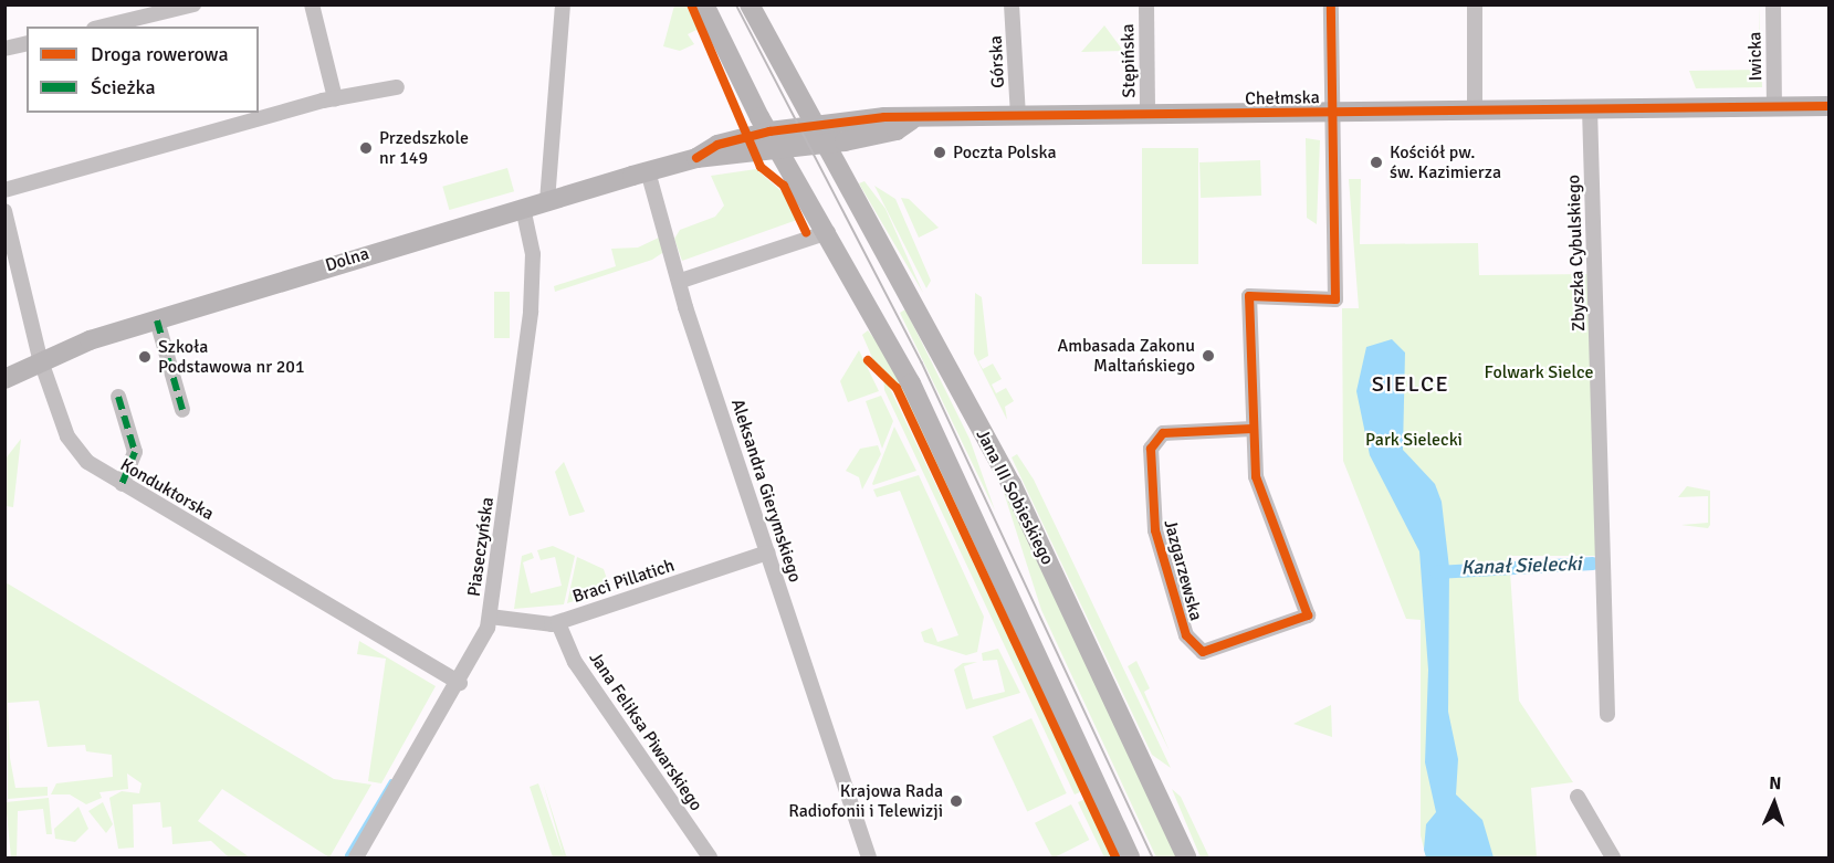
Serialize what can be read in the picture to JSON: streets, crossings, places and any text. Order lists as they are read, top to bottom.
{
  "streets": {
    "street": [
      "Iwicka",
      "Stępińska",
      "Górska",
      "Chełmska",
      "Zbyszka Cybulskiego",
      "Dolna",
      "Konduktorska",
      "Aleksandra Gierymskiego",
      "Jana III Sobieskiego",
      "Piaseczyńska",
      "Jazgarzewska",
      "Braci Pillatich",
      "Jana Feliksa Piwarskiego"
    ]
  },
  "crossings": [
    ["Iwicka", "Chełmska"],
    ["Stępińska", "Chełmska"],
    ["Górska", "Chełmska"],
    ["Chełmska", "Zbyszka Cybulskiego"],
    ["Chełmska", "Dolna"],
    ["Chełmska", "Jana III Sobieskiego"],
    ["Chełmska", "Jazgarzewska"],
    ["Dolna", "Konduktorska"],
    ["Dolna", "Aleksandra Gierymskiego"],
    ["Dolna", "Jana III Sobieskiego"],
    ["Dolna", "Piaseczyńska"],
    ["Konduktorska", "Piaseczyńska"],
    ["Aleksandra Gierymskiego", "Braci Pillatich"],
    ["Piaseczyńska", "Braci Pillatich"],
    ["Braci Pillatich", "Jana Feliksa Piwarskiego"]
  ],
  "districts": ["SIELCE"],
  "water": ["Kanał Sielecki"],
  "parks": ["Folwark Sielce", "Park Sielecki"],
  "places": [
    "Przedszkole nr 149",
    "Poczta Polska",
    "Kościół pw. św. Kazimierza",
    "Ambasada Zakonu Maltańskiego",
    "Szkoła Podstawowa nr 201",
    "Krajowa Rada Radiofonii i Telewizji"
  ],
  "legend": ["Droga rowerowa", "Ścieżka"],
  "north": "top"
}
